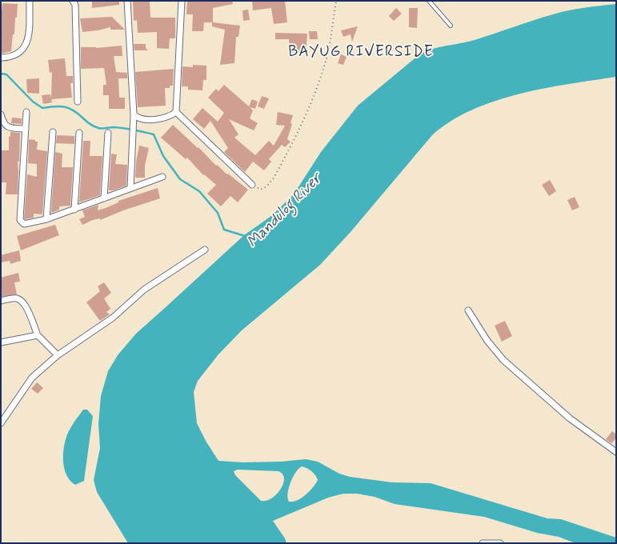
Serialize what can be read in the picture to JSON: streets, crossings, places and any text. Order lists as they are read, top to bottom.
{
  "districts": ["BAYUG RIVERSIDE"],
  "water": ["Mandulog River"]
}
